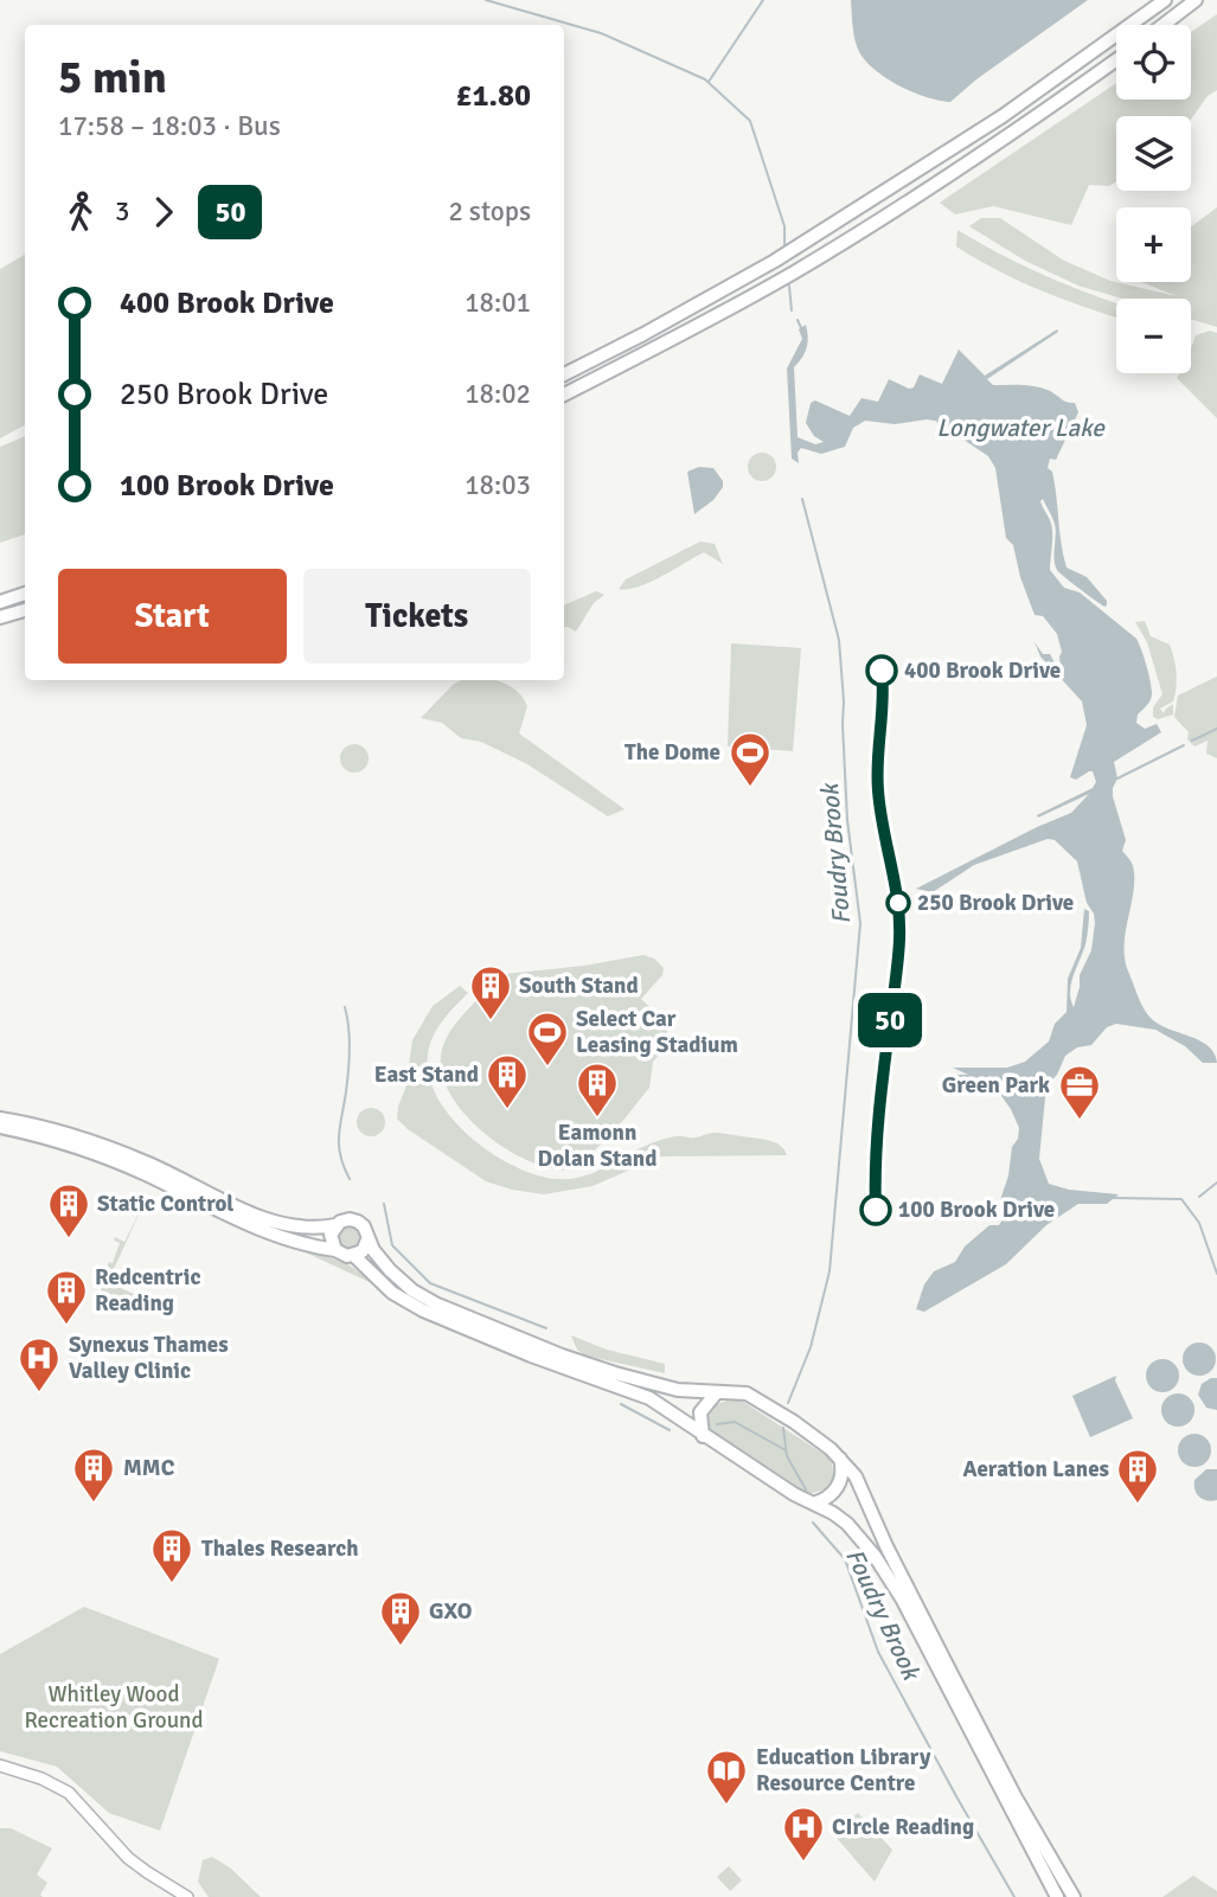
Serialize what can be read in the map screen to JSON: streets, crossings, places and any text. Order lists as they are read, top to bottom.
{
  "water": ["Longwater Lake", "Foudry Brook"],
  "parks": ["Whitley Wood Recreation Ground"],
  "places": {
    "other": ["400 Brook Drive", "250 Brook Drive", "100 Brook Drive"],
    "sports": ["The Dome", "Select Car Leasing Stadium"],
    "building": [
      "South Stand",
      "East Stand",
      "Eamonn Dolan Stand",
      "Static Control",
      "Redcentric Reading",
      "MMC",
      "Aeration Lanes",
      "Thales Research",
      "GXO"
    ],
    "office": ["Green Park"],
    "hospital": ["Synexus Thames Valley Clinic", "CIrcle Reading"],
    "library": ["Education Library Resource Centre"]
  },
  "lines": ["bus line 50"],
  "page": {
    "on_map": "50",
    "map_buttons": ["+", "−"],
    "heading": ["5 min", "17:58 – 18:03 · Bus", "£1.80"],
    "legs": ["3", "50", "2 stops"],
    "list": [
      {
        "name": "400 Brook Drive",
        "value": "18:01"
      },
      {
        "name": "250 Brook Drive",
        "value": "18:02"
      },
      {
        "name": "100 Brook Drive",
        "value": "18:03"
      }
    ],
    "buttons": ["Start", "Tickets"]
  }
}
